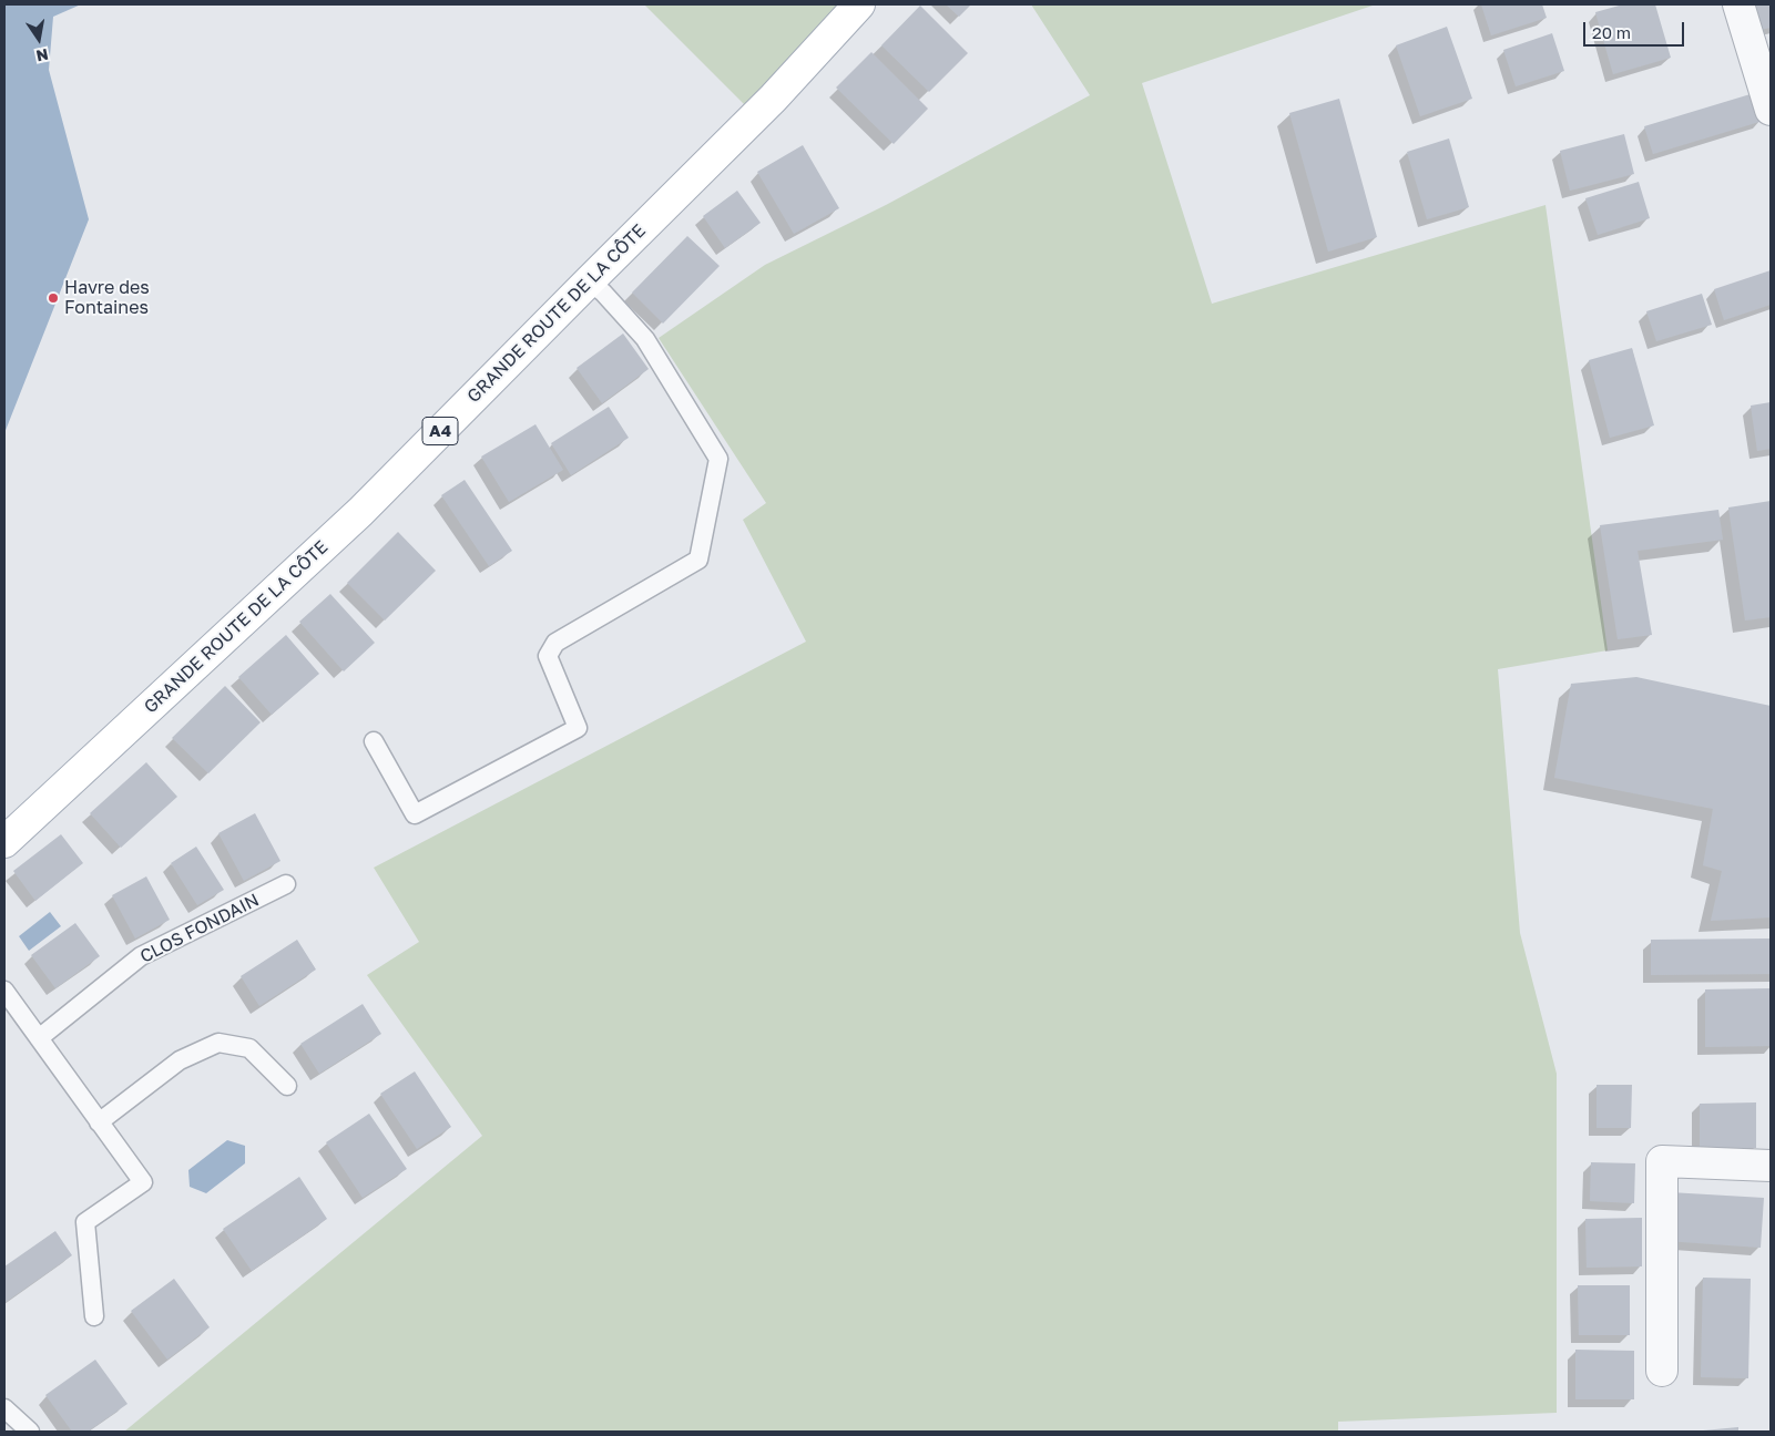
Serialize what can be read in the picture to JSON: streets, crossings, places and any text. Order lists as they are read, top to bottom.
{
  "streets": {
    "main road": ["GRANDE ROUTE DE LA CÔTE", "A4"],
    "lane": ["CLOS FONDAIN"]
  },
  "places": ["Havre des Fontaines"],
  "scale_bar": "20 m",
  "north": "bottom"
}
